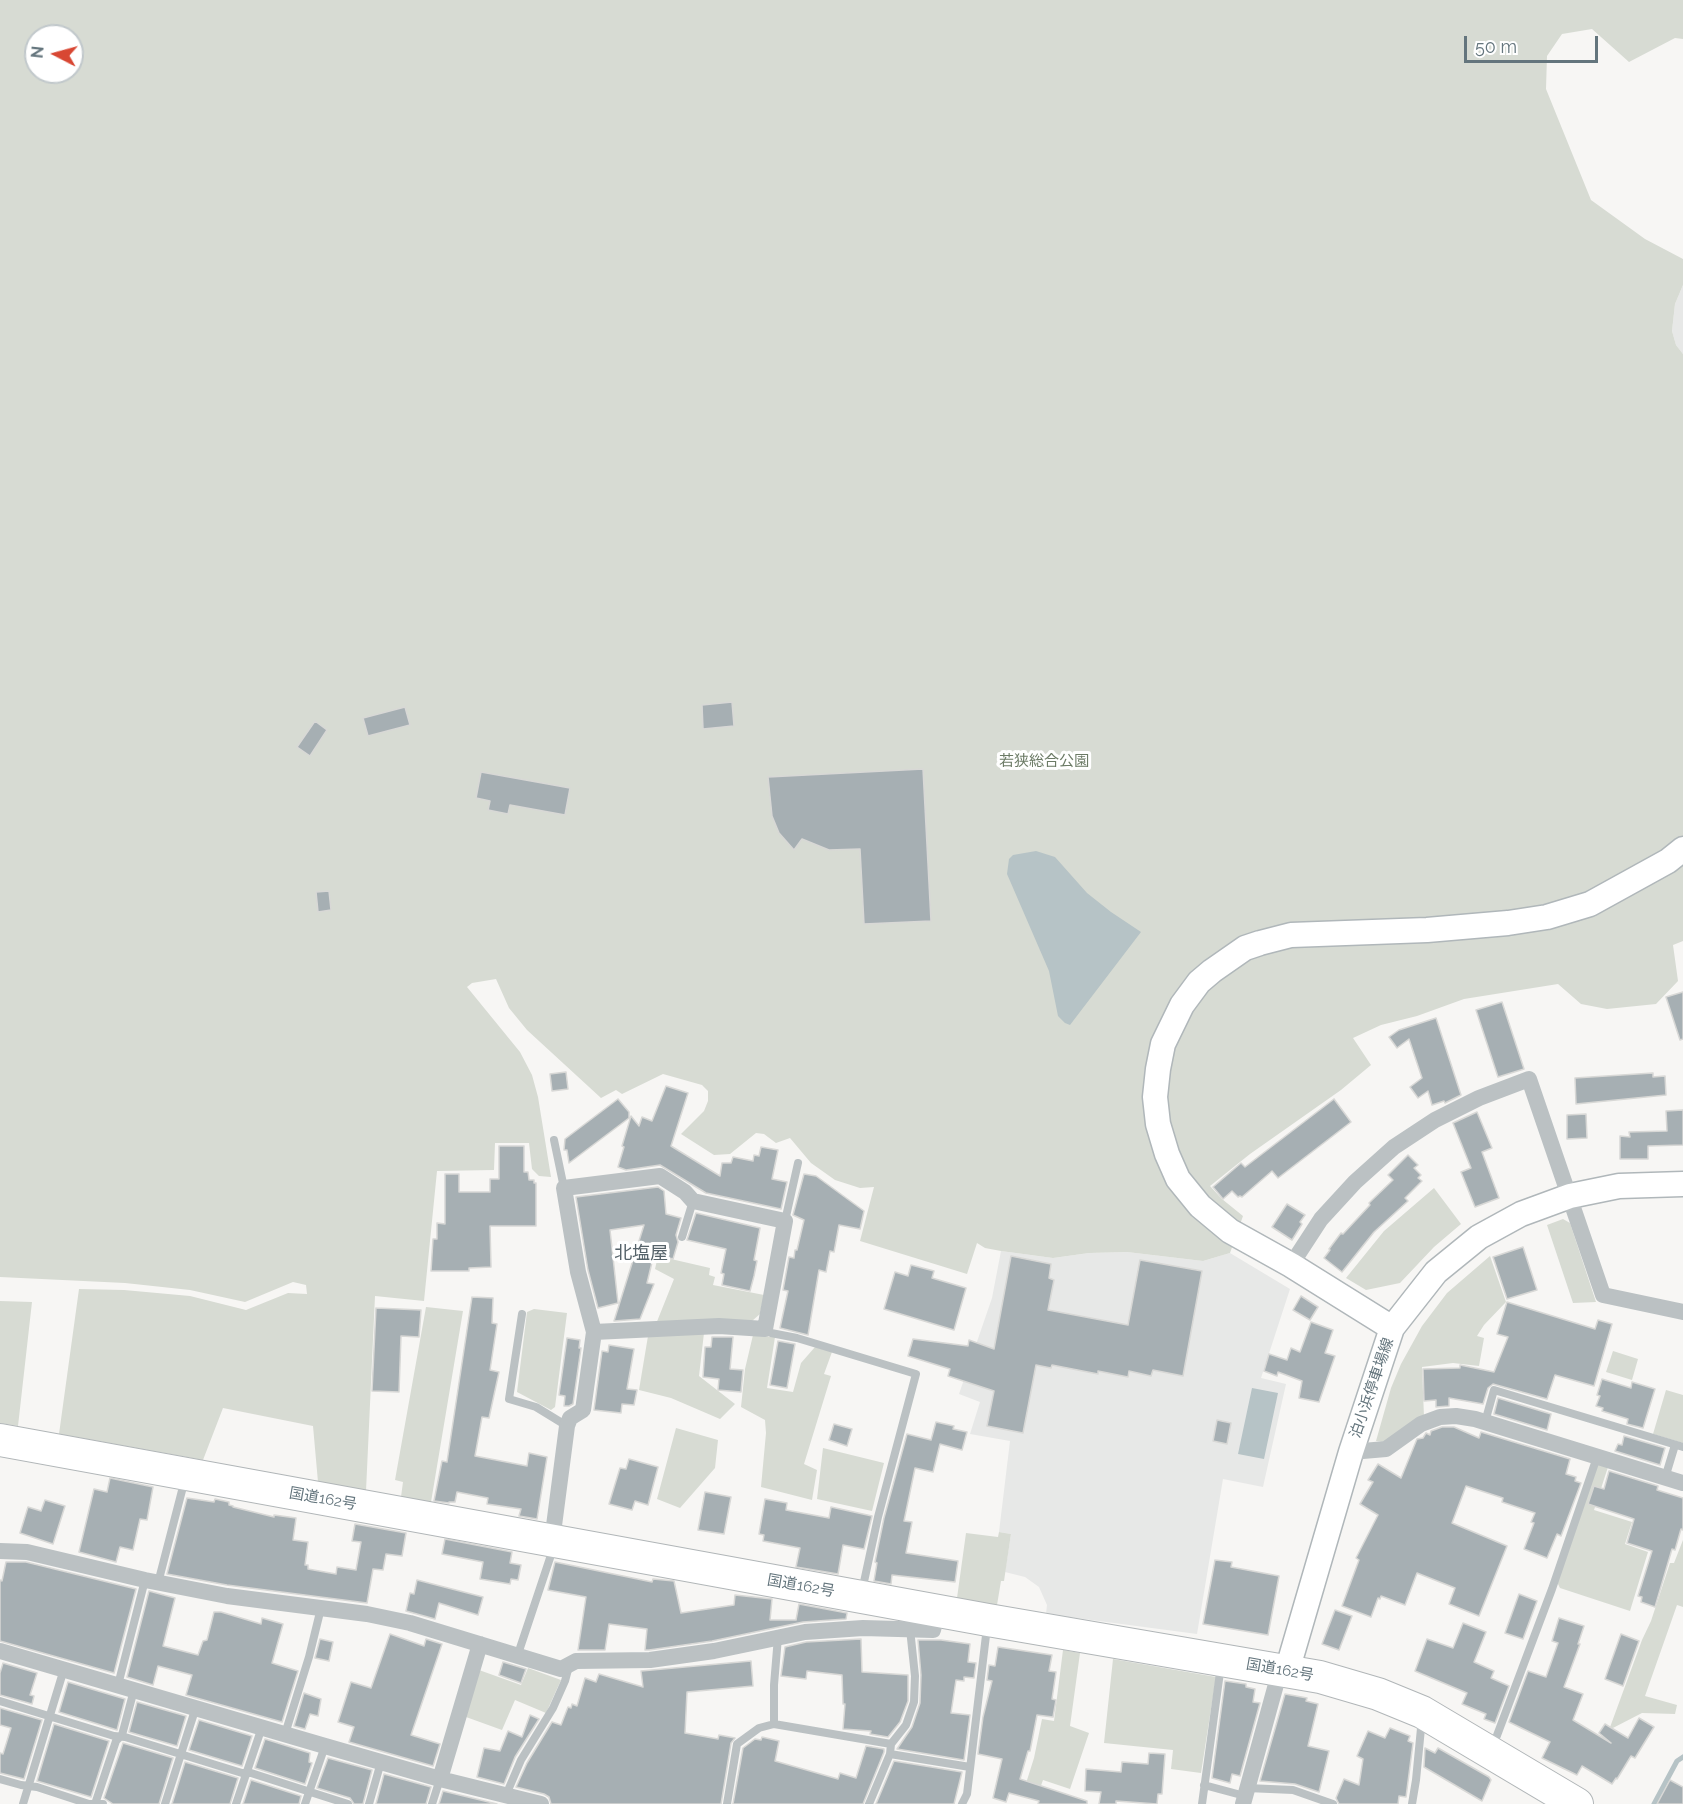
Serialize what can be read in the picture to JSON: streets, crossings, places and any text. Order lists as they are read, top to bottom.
{
  "streets": {
    "highway": ["国道162号"],
    "street": ["泊小浜停車場線"]
  },
  "crossings": [
    ["泊小浜停車場線", "国道162号"]
  ],
  "districts": ["北塩屋"],
  "parks": ["若狭総合公園"],
  "scale_bar": "50 m",
  "north": "left"
}
